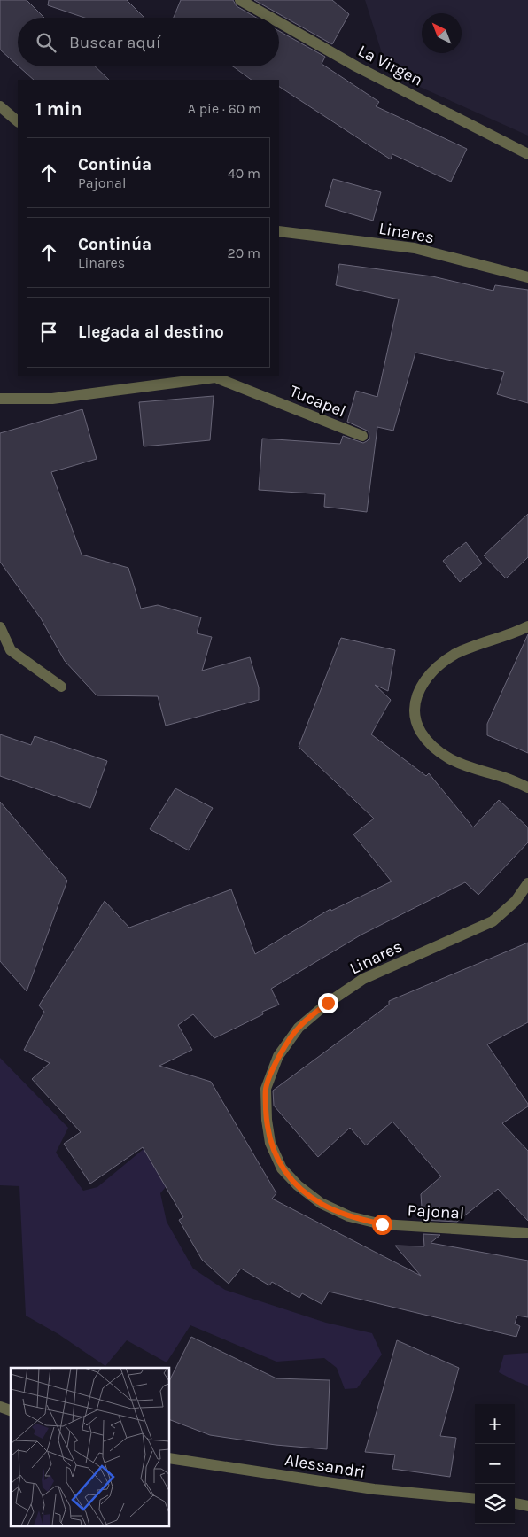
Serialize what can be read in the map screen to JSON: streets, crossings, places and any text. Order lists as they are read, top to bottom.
{
  "streets": {
    "street": [
      "La Virgen",
      "Linares",
      "Tucapel",
      "Pajonal",
      "Alessandri"
    ]
  },
  "crossings": [
    ["Linares", "Pajonal"]
  ],
  "north": "top left",
  "page": {
    "search": "Buscar aquí",
    "heading": ["1 min", "A pie · 60 m"],
    "list": [
      ["Continúa", "Pajonal", "40 m"],
      ["Continúa", "Linares", "20 m"],
      "Llegada al destino"
    ],
    "map_buttons": ["+", "−"]
  }
}
